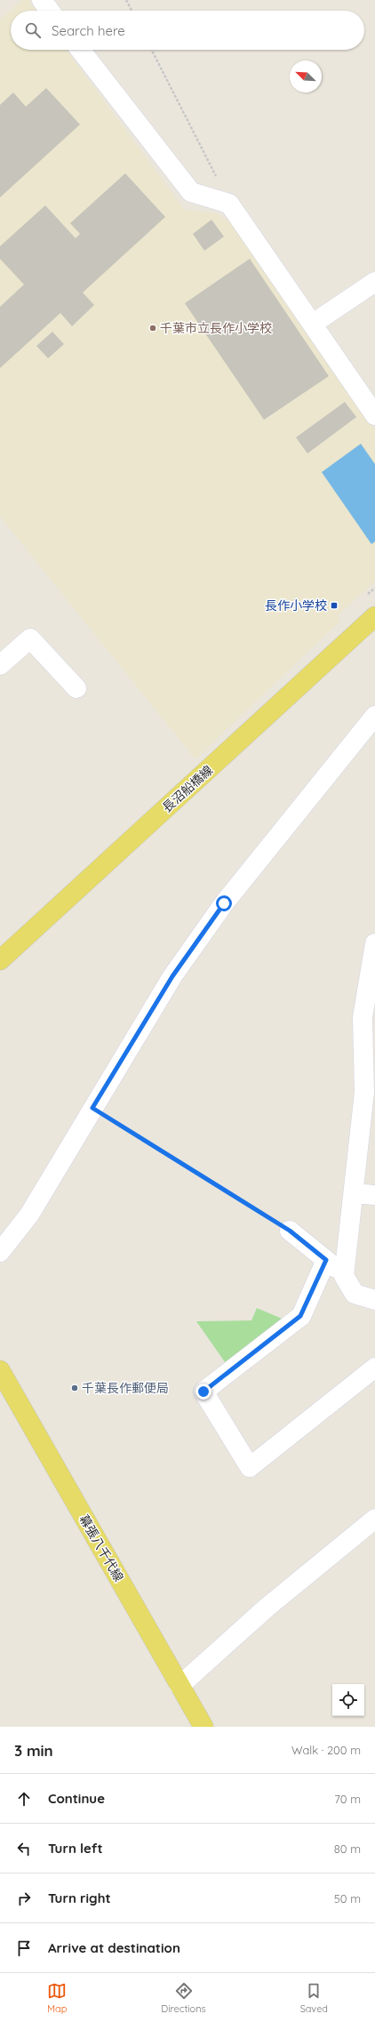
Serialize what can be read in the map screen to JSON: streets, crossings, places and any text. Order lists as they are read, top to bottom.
{
  "streets": {
    "main road": ["長沼船橋線", "幕張八千代線"]
  },
  "places": {
    "other": ["千葉市立長作小学校", "千葉長作郵便局"],
    "transit": ["長作小学校"]
  },
  "north": "top left",
  "page": {
    "search": "Search here",
    "heading": ["3 min", "Walk · 200 m"],
    "list": [
      ["Continue", "70 m"],
      ["Turn left", "80 m"],
      ["Turn right", "50 m"],
      "Arrive at destination"
    ],
    "nav": ["Map", "Directions", "Saved"]
  }
}
